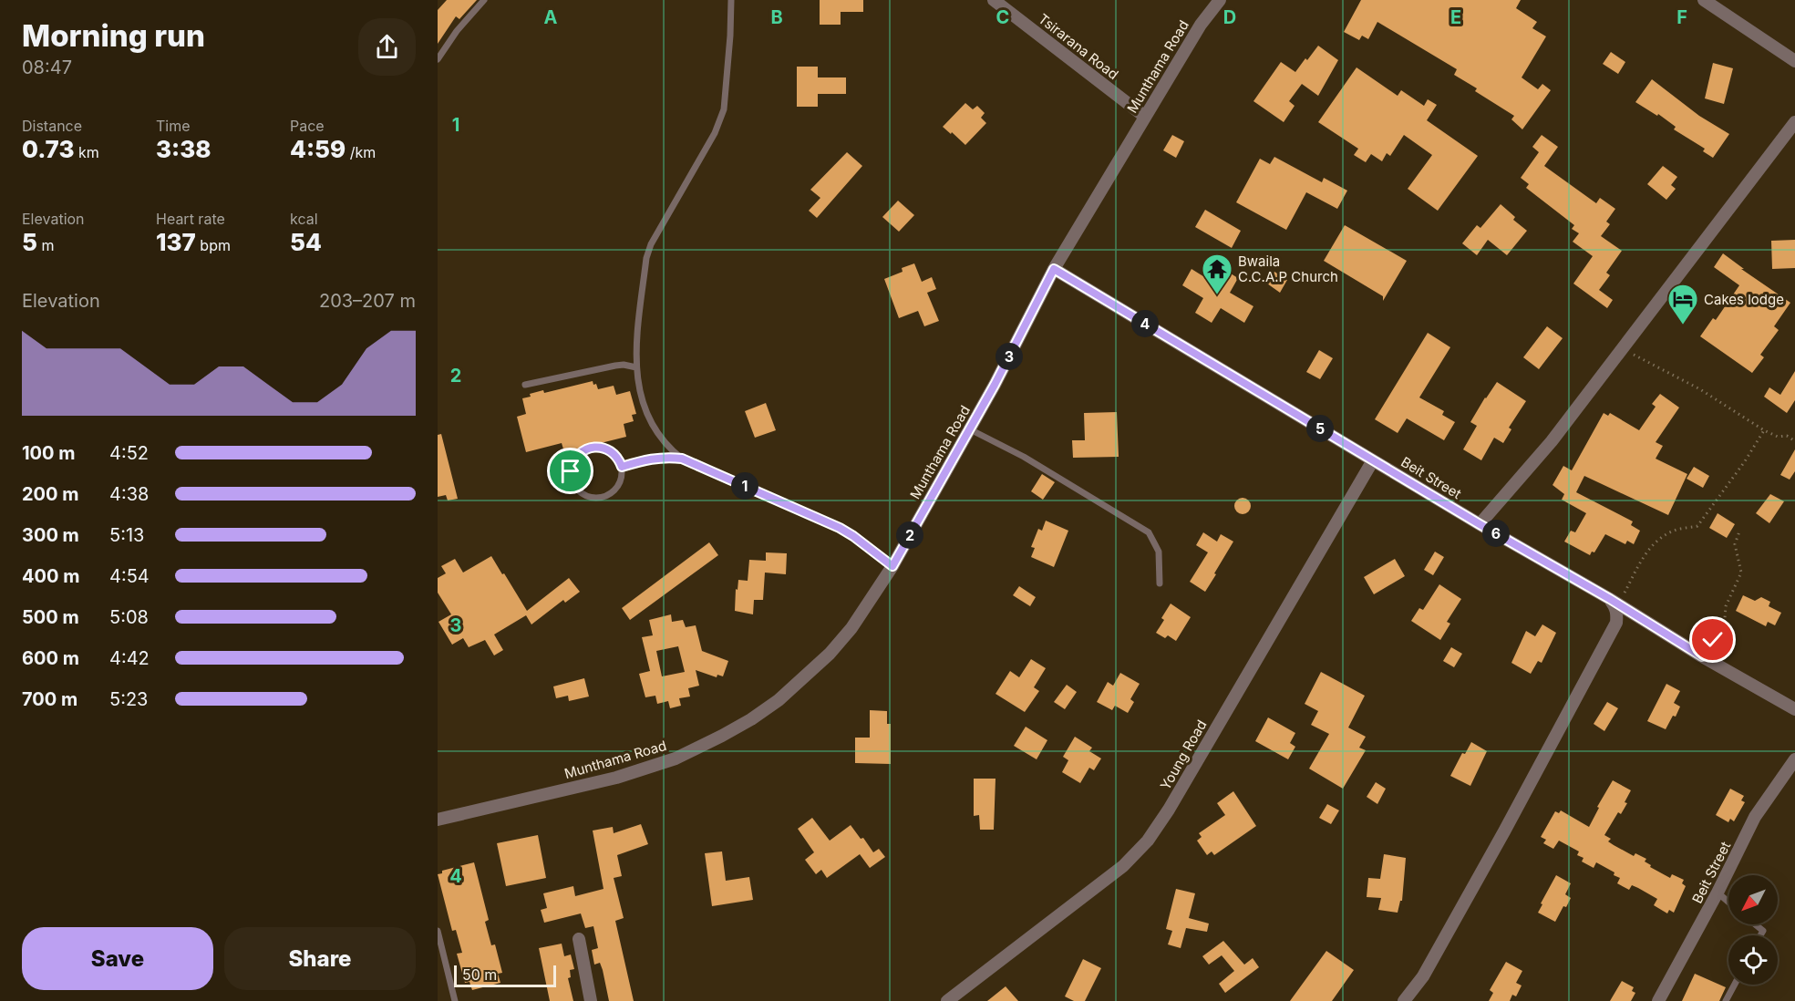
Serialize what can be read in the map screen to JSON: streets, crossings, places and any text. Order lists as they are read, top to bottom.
{
  "streets": {
    "street": [
      "Tsirarana Road",
      "Munthama Road",
      "Beit Street",
      "Young Road"
    ]
  },
  "crossings": [
    ["Tsirarana Road", "Munthama Road"],
    ["Munthama Road", "Beit Street"],
    ["Beit Street", "Young Road"]
  ],
  "places": {
    "temple": ["Bwaila C.C.A.P Church"],
    "hotel": ["Cakes lodge"]
  },
  "scale_bar": "50 m",
  "north": "bottom left",
  "page": {
    "heading": ["Morning run", "08:47"],
    "stats": [
      ["Distance", "0.73 km"],
      ["Time", "3:38"],
      ["Pace", "4:59 /km"],
      ["Elevation", "5 m"],
      ["Heart rate", "137 bpm"],
      ["kcal", "54"]
    ],
    "chart": ["Elevation", "203–207 m"],
    "pins": [
      "4",
      "3",
      "5",
      "1",
      "6",
      "2"
    ],
    "list": [
      {
        "name": "100 m",
        "note": "4:52"
      },
      {
        "name": "200 m",
        "note": "4:38"
      },
      {
        "name": "300 m",
        "note": "5:13"
      },
      {
        "name": "400 m",
        "note": "4:54"
      },
      {
        "name": "500 m",
        "note": "5:08"
      },
      {
        "name": "600 m",
        "note": "4:42"
      },
      {
        "name": "700 m",
        "note": "5:23"
      }
    ],
    "buttons": ["Save", "Share"],
    "scale": "50 m"
  },
  "grid": {
    "columns": [
      "A",
      "B",
      "C",
      "D",
      "E",
      "F"
    ],
    "rows": [
      "1",
      "2",
      "3",
      "4"
    ]
  }
}
